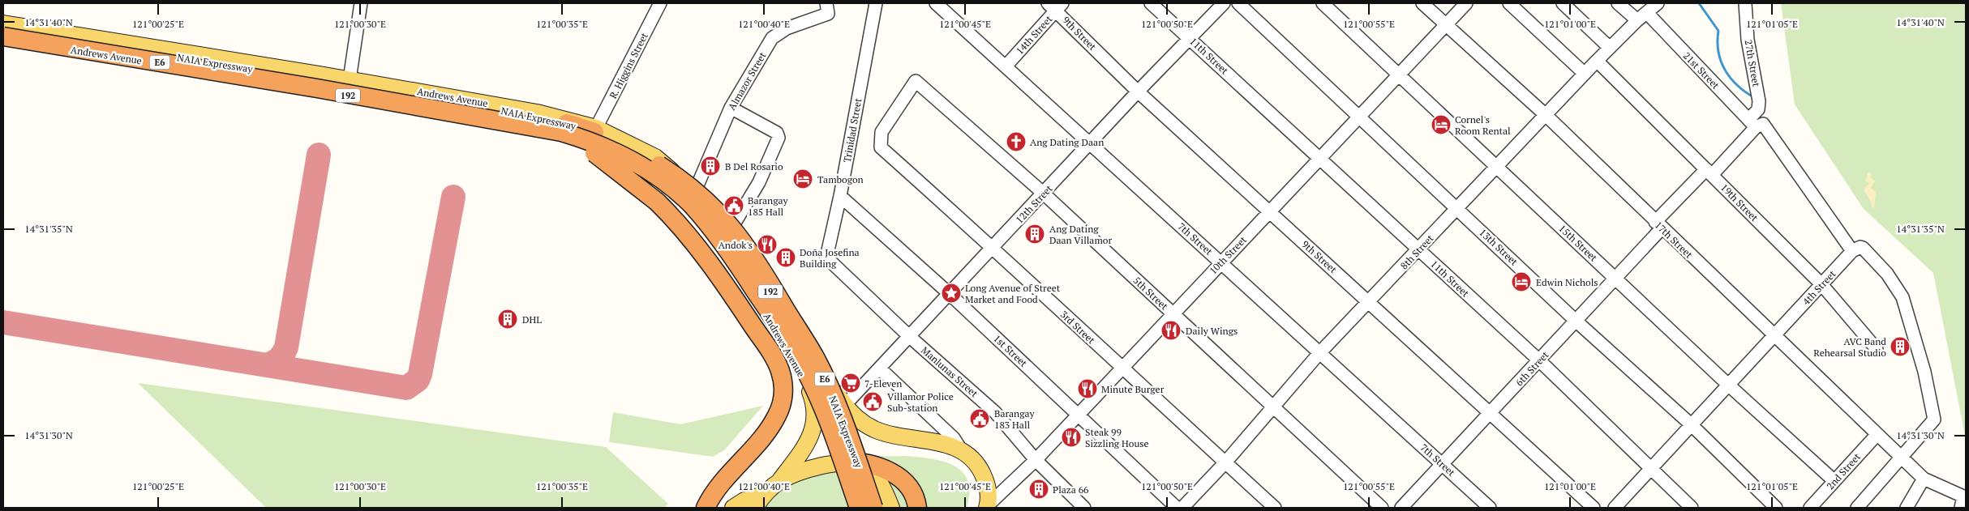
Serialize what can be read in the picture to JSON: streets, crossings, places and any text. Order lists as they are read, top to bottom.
{
  "streets": {
    "highway": ["E6", "NAIA Expressway"],
    "main road": ["Andrews Avenue", "192"],
    "street": [
      "9th Street",
      "14th Street",
      "11th Street",
      "27th Street",
      "R. Higgins Street",
      "21st Street",
      "Almazor Street",
      "Trinidad Street",
      "19th Street",
      "12th Street",
      "7th Street",
      "17th Street",
      "15th Street",
      "13th Street",
      "8th Street",
      "10th Street",
      "4th Street",
      "5th Street",
      "3rd Street",
      "1st Street",
      "6th Street",
      "Manlunas Street",
      "2nd Street"
    ]
  },
  "crossings": [
    ["9th Street", "14th Street"],
    ["9th Street", "12th Street"],
    ["9th Street", "8th Street"],
    ["9th Street", "10th Street"],
    ["9th Street", "6th Street"],
    ["14th Street", "7th Street"],
    ["Andrews Avenue", "NAIA Expressway"],
    ["Andrews Avenue", "R. Higgins Street"],
    ["Andrews Avenue", "Almazor Street"],
    ["Andrews Avenue", "192"],
    ["Andrews Avenue", "12th Street"],
    ["11th Street", "12th Street"],
    ["11th Street", "8th Street"],
    ["11th Street", "10th Street"],
    ["11th Street", "4th Street"],
    ["11th Street", "6th Street"],
    ["27th Street", "21st Street"],
    ["27th Street", "6th Street"],
    ["21st Street", "8th Street"],
    ["21st Street", "4th Street"],
    ["21st Street", "6th Street"],
    ["192", "10th Street"],
    ["Trinidad Street", "1st Street"],
    ["Trinidad Street", "Manlunas Street"],
    ["19th Street", "8th Street"],
    ["19th Street", "4th Street"],
    ["19th Street", "6th Street"],
    ["12th Street", "7th Street"],
    ["12th Street", "5th Street"],
    ["12th Street", "3rd Street"],
    ["12th Street", "1st Street"],
    ["12th Street", "Manlunas Street"],
    ["7th Street", "8th Street"],
    ["7th Street", "10th Street"],
    ["7th Street", "6th Street"],
    ["17th Street", "8th Street"],
    ["17th Street", "10th Street"],
    ["17th Street", "4th Street"],
    ["17th Street", "6th Street"],
    ["17th Street", "2nd Street"],
    ["15th Street", "8th Street"],
    ["15th Street", "10th Street"],
    ["15th Street", "4th Street"],
    ["15th Street", "6th Street"],
    ["15th Street", "2nd Street"],
    ["13th Street", "8th Street"],
    ["13th Street", "10th Street"],
    ["13th Street", "4th Street"],
    ["13th Street", "6th Street"],
    ["8th Street", "5th Street"],
    ["8th Street", "3rd Street"],
    ["10th Street", "5th Street"],
    ["10th Street", "3rd Street"],
    ["10th Street", "1st Street"],
    ["10th Street", "Manlunas Street"],
    ["5th Street", "3rd Street"]
  ],
  "places": {
    "hotel": ["Cornel's Room Rental", "Tambogon", "Edwin Nichols"],
    "church": ["Ang Dating Daan"],
    "building": [
      "B Del Rosario",
      "Ang Dating Daan Villamor",
      "Doña Josefina Building",
      "DHL",
      "AVC Band Rehearsal Studio",
      "Plaza 66"
    ],
    "public building": ["Barangay 185 Hall", "Villamor Police Sub-station", "Barangay 183 Hall"],
    "restaurant": [
      "Andok's",
      "Daily Wings",
      "Minute Burger",
      "Steak 99 Sizzling House"
    ],
    "place": ["Long Avenue of Street Market and Food"],
    "supermarket": ["7-Eleven"]
  },
  "coordinates": [
    "14°31'40\"N",
    "121°00'25\"E",
    "121°00'30\"E",
    "121°00'35\"E",
    "121°00'40\"E",
    "121°00'45\"E",
    "121°00'50\"E",
    "121°00'55\"E",
    "121°01'00\"E",
    "121°01'05\"E",
    "14°31'35\"N",
    "14°31'30\"N"
  ]
}
